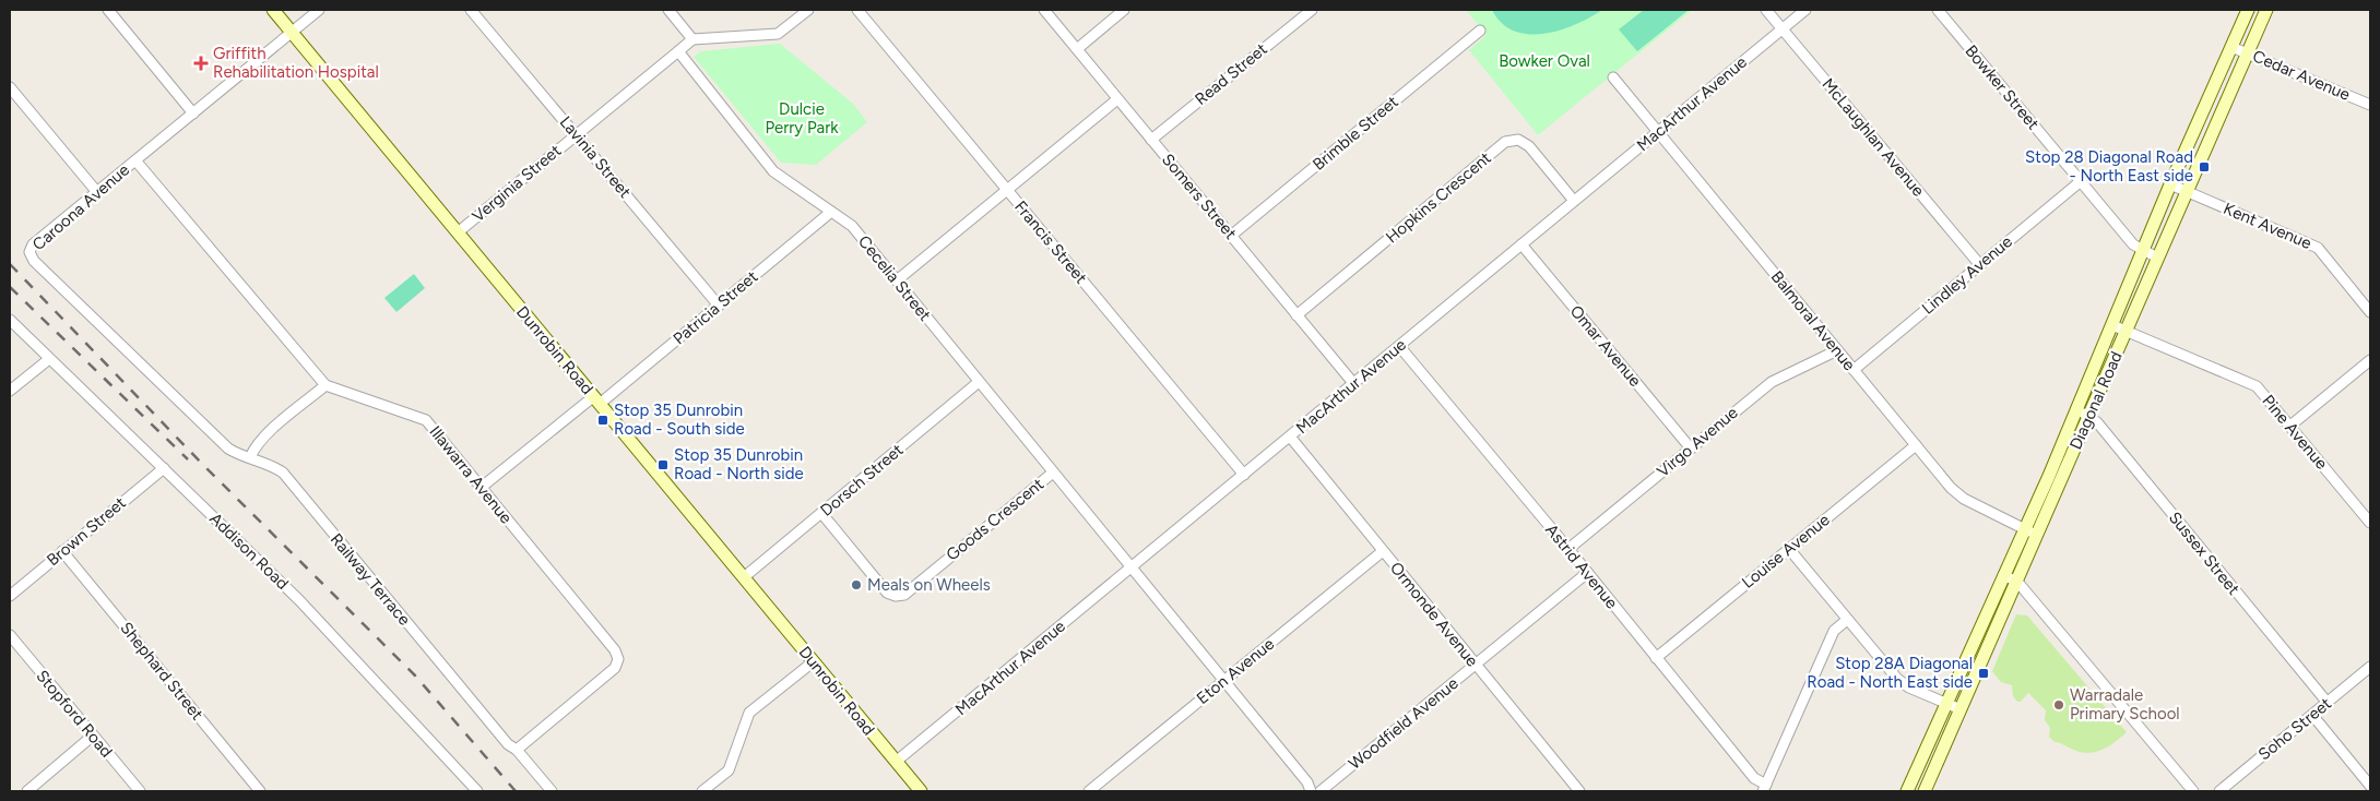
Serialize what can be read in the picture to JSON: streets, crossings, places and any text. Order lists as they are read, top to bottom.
{
  "streets": {
    "main road": ["Dunrobin Road", "Diagonal Road"],
    "street": [
      "Read Street",
      "Cedar Avenue",
      "Bowker Street",
      "MacArthur Avenue",
      "Brimble Street",
      "McLaughlan Avenue",
      "Lavinia Street",
      "Verginia Street",
      "Somers Street",
      "Hopkins Crescent",
      "Caroona Avenue",
      "Kent Avenue",
      "Francis Street",
      "Lindley Avenue",
      "Cecelia Street",
      "Patricia Street",
      "Balmoral Avenue",
      "Omar Avenue",
      "Pine Avenue",
      "Virgo Avenue",
      "Illawarra Avenue",
      "Dorsch Street",
      "Goods Crescent",
      "Brown Street",
      "Addison Road",
      "Louise Avenue",
      "Sussex Street",
      "Astrid Avenue",
      "Railway Terrace",
      "Ormonde Avenue",
      "Shephard Street",
      "Eton Avenue",
      "Stopford Road",
      "Woodfield Avenue",
      "Soho Street"
    ]
  },
  "crossings": [
    ["Read Street", "Somers Street"],
    ["Cedar Avenue", "Diagonal Road"],
    ["Bowker Street", "Lindley Avenue"],
    ["Bowker Street", "Diagonal Road"],
    ["MacArthur Avenue", "McLaughlan Avenue"],
    ["MacArthur Avenue", "Somers Street"],
    ["MacArthur Avenue", "Hopkins Crescent"],
    ["MacArthur Avenue", "Francis Street"],
    ["MacArthur Avenue", "Cecelia Street"],
    ["MacArthur Avenue", "Balmoral Avenue"],
    ["MacArthur Avenue", "Omar Avenue"],
    ["MacArthur Avenue", "Dunrobin Road"],
    ["MacArthur Avenue", "Astrid Avenue"],
    ["MacArthur Avenue", "Ormonde Avenue"],
    ["Brimble Street", "Somers Street"],
    ["McLaughlan Avenue", "Lindley Avenue"],
    ["Lavinia Street", "Verginia Street"],
    ["Lavinia Street", "Patricia Street"],
    ["Verginia Street", "Cecelia Street"],
    ["Verginia Street", "Dunrobin Road"],
    ["Somers Street", "Hopkins Crescent"],
    ["Caroona Avenue", "Dunrobin Road"],
    ["Caroona Avenue", "Railway Terrace"],
    ["Kent Avenue", "Diagonal Road"],
    ["Lindley Avenue", "Balmoral Avenue"],
    ["Cecelia Street", "Patricia Street"],
    ["Cecelia Street", "Dorsch Street"],
    ["Cecelia Street", "Goods Crescent"],
    ["Cecelia Street", "Eton Avenue"],
    ["Patricia Street", "Dunrobin Road"],
    ["Patricia Street", "Illawarra Avenue"],
    ["Balmoral Avenue", "Diagonal Road"],
    ["Balmoral Avenue", "Virgo Avenue"],
    ["Balmoral Avenue", "Louise Avenue"],
    ["Omar Avenue", "Virgo Avenue"],
    ["Dunrobin Road", "Dorsch Street"],
    ["Diagonal Road", "Pine Avenue"],
    ["Diagonal Road", "Sussex Street"],
    ["Virgo Avenue", "Astrid Avenue"],
    ["Illawarra Avenue", "Railway Terrace"],
    ["Dorsch Street", "Goods Crescent"],
    ["Brown Street", "Addison Road"],
    ["Brown Street", "Shephard Street"],
    ["Louise Avenue", "Astrid Avenue"],
    ["Sussex Street", "Soho Street"],
    ["Astrid Avenue", "Woodfield Avenue"],
    ["Ormonde Avenue", "Eton Avenue"],
    ["Ormonde Avenue", "Woodfield Avenue"]
  ],
  "parks": ["Bowker Oval", "Dulcie Perry Park"],
  "places": {
    "health": ["Griffith Rehabilitation Hospital"],
    "transit": [
      "Stop 28 Diagonal Road - North East side",
      "Stop 35 Dunrobin Road - South side",
      "Stop 35 Dunrobin Road - North side",
      "Stop 28A Diagonal Road - North East side"
    ],
    "other": ["Meals on Wheels", "Warradale Primary School"]
  }
}
